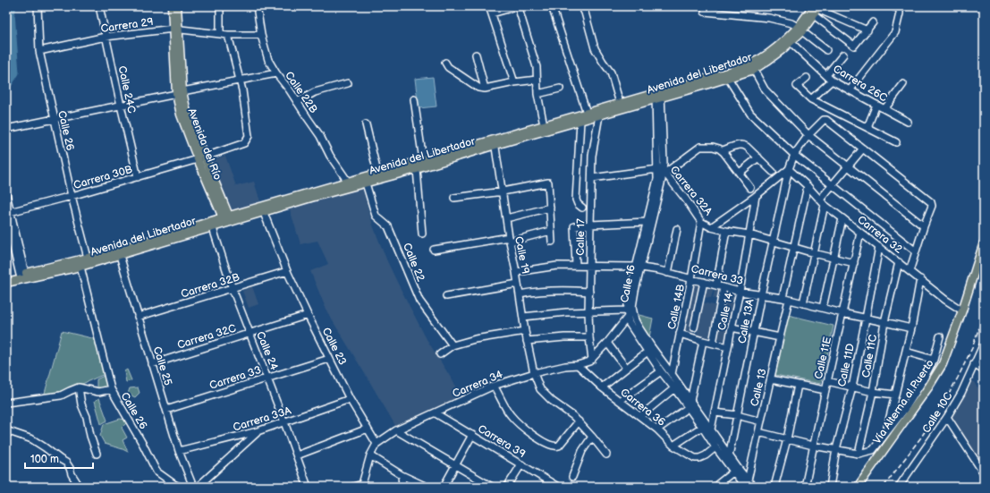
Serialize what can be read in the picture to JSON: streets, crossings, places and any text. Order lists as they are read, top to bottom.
{
  "streets": {
    "main road": ["Avenida del Libertador", "Avenida del Río", "Vía Alterna al Puerto"],
    "street": [
      "Carrera 29",
      "Carrera 26C",
      "Calle 24C",
      "Calle 22B",
      "Calle 26",
      "Carrera 30B",
      "Carrera 32A",
      "Carrera 32",
      "Calle 17",
      "Calle 19",
      "Calle 22",
      "Carrera 33",
      "Calle 16",
      "Carrera 32B",
      "Calle 14B",
      "Calle 14",
      "Calle 13A",
      "Carrera 32C",
      "Calle 23",
      "Calle 24",
      "Calle 11C",
      "Calle 11E",
      "Calle 11D",
      "Calle 25",
      "Carrera 34",
      "Calle 13",
      "Carrera 36",
      "Calle 10C",
      "Carrera 33A",
      "Carrera 39"
    ]
  },
  "crossings": [
    ["Carrera 29", "Calle 24C"],
    ["Carrera 29", "Calle 22B"],
    ["Carrera 29", "Calle 26"],
    ["Carrera 29", "Avenida del Río"],
    ["Carrera 29", "Carrera 30B"],
    ["Avenida del Libertador", "Carrera 26C"],
    ["Avenida del Libertador", "Calle 22B"],
    ["Avenida del Libertador", "Calle 26"],
    ["Avenida del Libertador", "Avenida del Río"],
    ["Avenida del Libertador", "Calle 17"],
    ["Avenida del Libertador", "Calle 19"],
    ["Avenida del Libertador", "Calle 22"],
    ["Avenida del Libertador", "Calle 16"],
    ["Avenida del Libertador", "Calle 23"],
    ["Avenida del Libertador", "Calle 24"],
    ["Avenida del Libertador", "Calle 25"],
    ["Calle 24C", "Carrera 30B"],
    ["Calle 26", "Carrera 30B"],
    ["Avenida del Río", "Carrera 30B"],
    ["Carrera 32A", "Calle 17"],
    ["Carrera 32A", "Calle 16"],
    ["Carrera 32A", "Calle 14B"],
    ["Carrera 32A", "Calle 14"],
    ["Carrera 32A", "Calle 13A"],
    ["Carrera 32A", "Calle 11E"],
    ["Carrera 32A", "Calle 13"],
    ["Carrera 32", "Calle 13A"],
    ["Carrera 32", "Calle 11C"],
    ["Carrera 32", "Calle 11E"],
    ["Carrera 32", "Calle 11D"],
    ["Carrera 32", "Calle 13"],
    ["Carrera 32", "Vía Alterna al Puerto"],
    ["Calle 17", "Carrera 33"],
    ["Calle 17", "Calle 16"],
    ["Calle 17", "Carrera 34"],
    ["Calle 19", "Carrera 33"],
    ["Calle 19", "Carrera 34"],
    ["Carrera 33", "Calle 16"],
    ["Carrera 33", "Calle 14B"],
    ["Carrera 33", "Calle 14"],
    ["Carrera 33", "Calle 13A"],
    ["Carrera 33", "Calle 23"],
    ["Carrera 33", "Calle 24"],
    ["Carrera 33", "Calle 11C"],
    ["Carrera 33", "Calle 11E"],
    ["Carrera 33", "Calle 11D"],
    ["Carrera 33", "Calle 25"],
    ["Carrera 33", "Calle 13"],
    ["Calle 16", "Calle 14B"],
    ["Calle 16", "Calle 14"],
    ["Calle 16", "Calle 13A"],
    ["Calle 16", "Carrera 34"],
    ["Calle 16", "Calle 13"],
    ["Calle 16", "Carrera 36"],
    ["Carrera 32B", "Calle 23"],
    ["Carrera 32B", "Calle 24"],
    ["Carrera 32B", "Calle 25"],
    ["Carrera 32C", "Calle 23"],
    ["Carrera 32C", "Calle 24"],
    ["Carrera 32C", "Calle 25"],
    ["Calle 23", "Carrera 34"],
    ["Calle 23", "Carrera 33A"],
    ["Calle 24", "Carrera 33A"],
    ["Calle 25", "Carrera 33A"],
    ["Carrera 34", "Carrera 36"],
    ["Carrera 34", "Carrera 39"]
  ],
  "scale_bar": "100 m"
}
